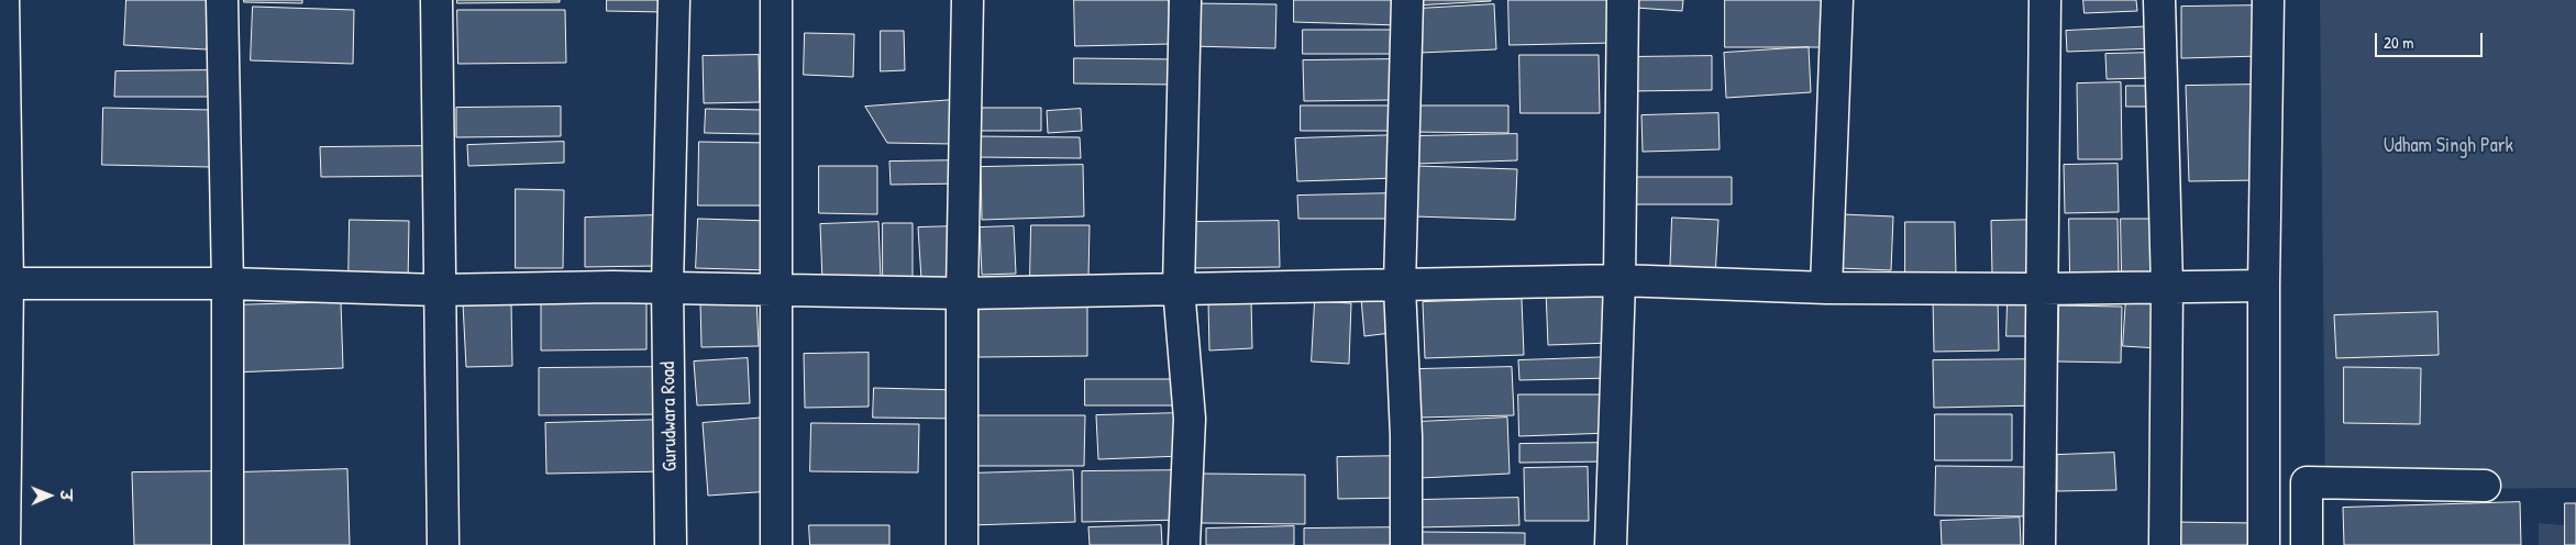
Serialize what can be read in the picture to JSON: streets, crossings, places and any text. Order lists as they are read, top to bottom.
{
  "streets": {
    "street": ["Gurudwara Road"]
  },
  "parks": ["Udham Singh Park"],
  "scale_bar": "20 m",
  "north": "right"
}
